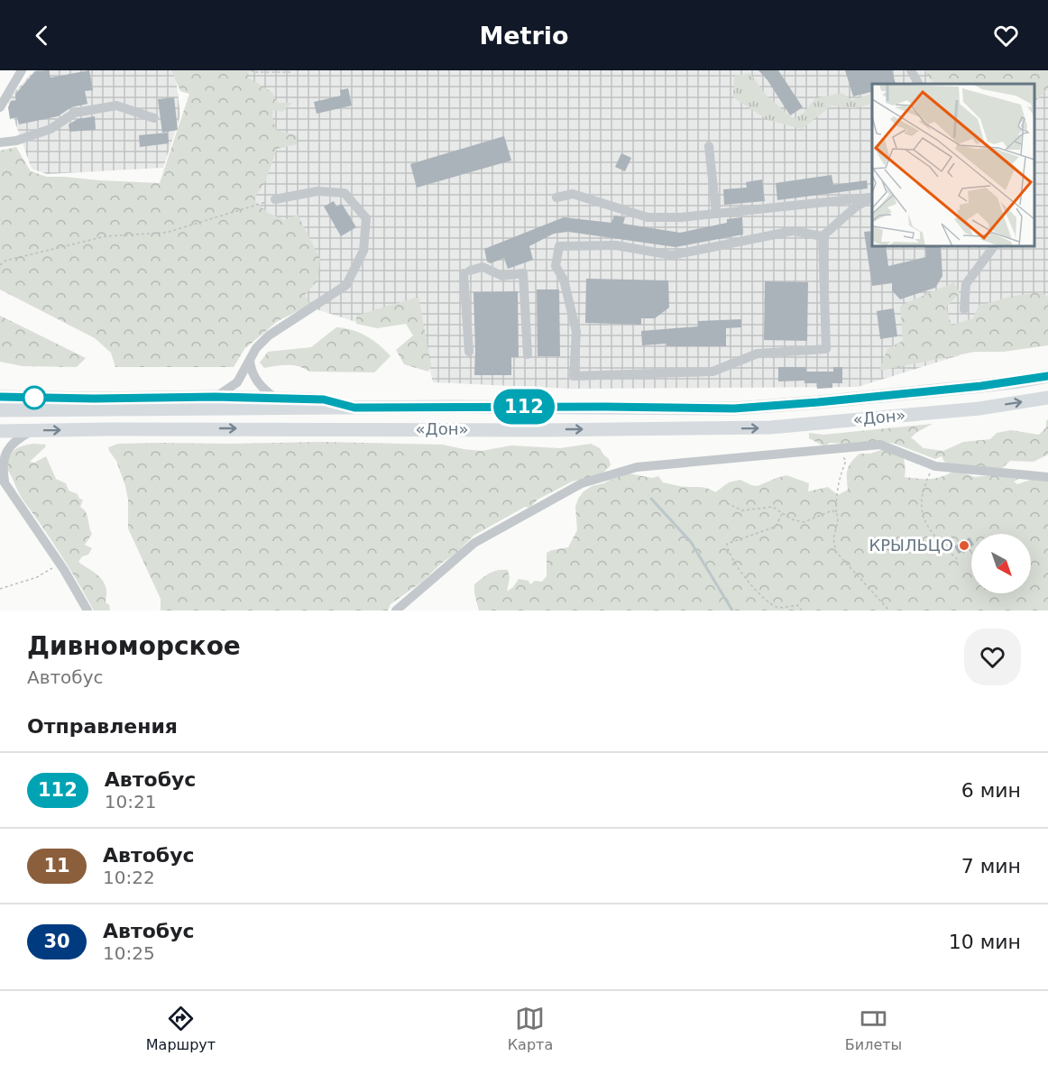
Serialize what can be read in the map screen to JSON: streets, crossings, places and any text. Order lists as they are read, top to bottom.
{
  "streets": {
    "highway": ["«Дон»"]
  },
  "places": ["КРЫЛЬЦО"],
  "lines": ["bus line 112"],
  "north": "bottom right",
  "page": {
    "header": "Metrio",
    "on_map": "112",
    "heading": [
      ["Дивноморское", "Автобус"],
      "Отправления"
    ],
    "list": [
      {
        "mark": "112",
        "name": "Автобус",
        "note": "10:21",
        "value": "6 мин"
      },
      {
        "mark": "11",
        "name": "Автобус",
        "note": "10:22",
        "value": "7 мин"
      },
      {
        "mark": "30",
        "name": "Автобус",
        "note": "10:25",
        "value": "10 мин"
      }
    ],
    "tabs": ["Маршрут", "Карта", "Билеты"]
  }
}
